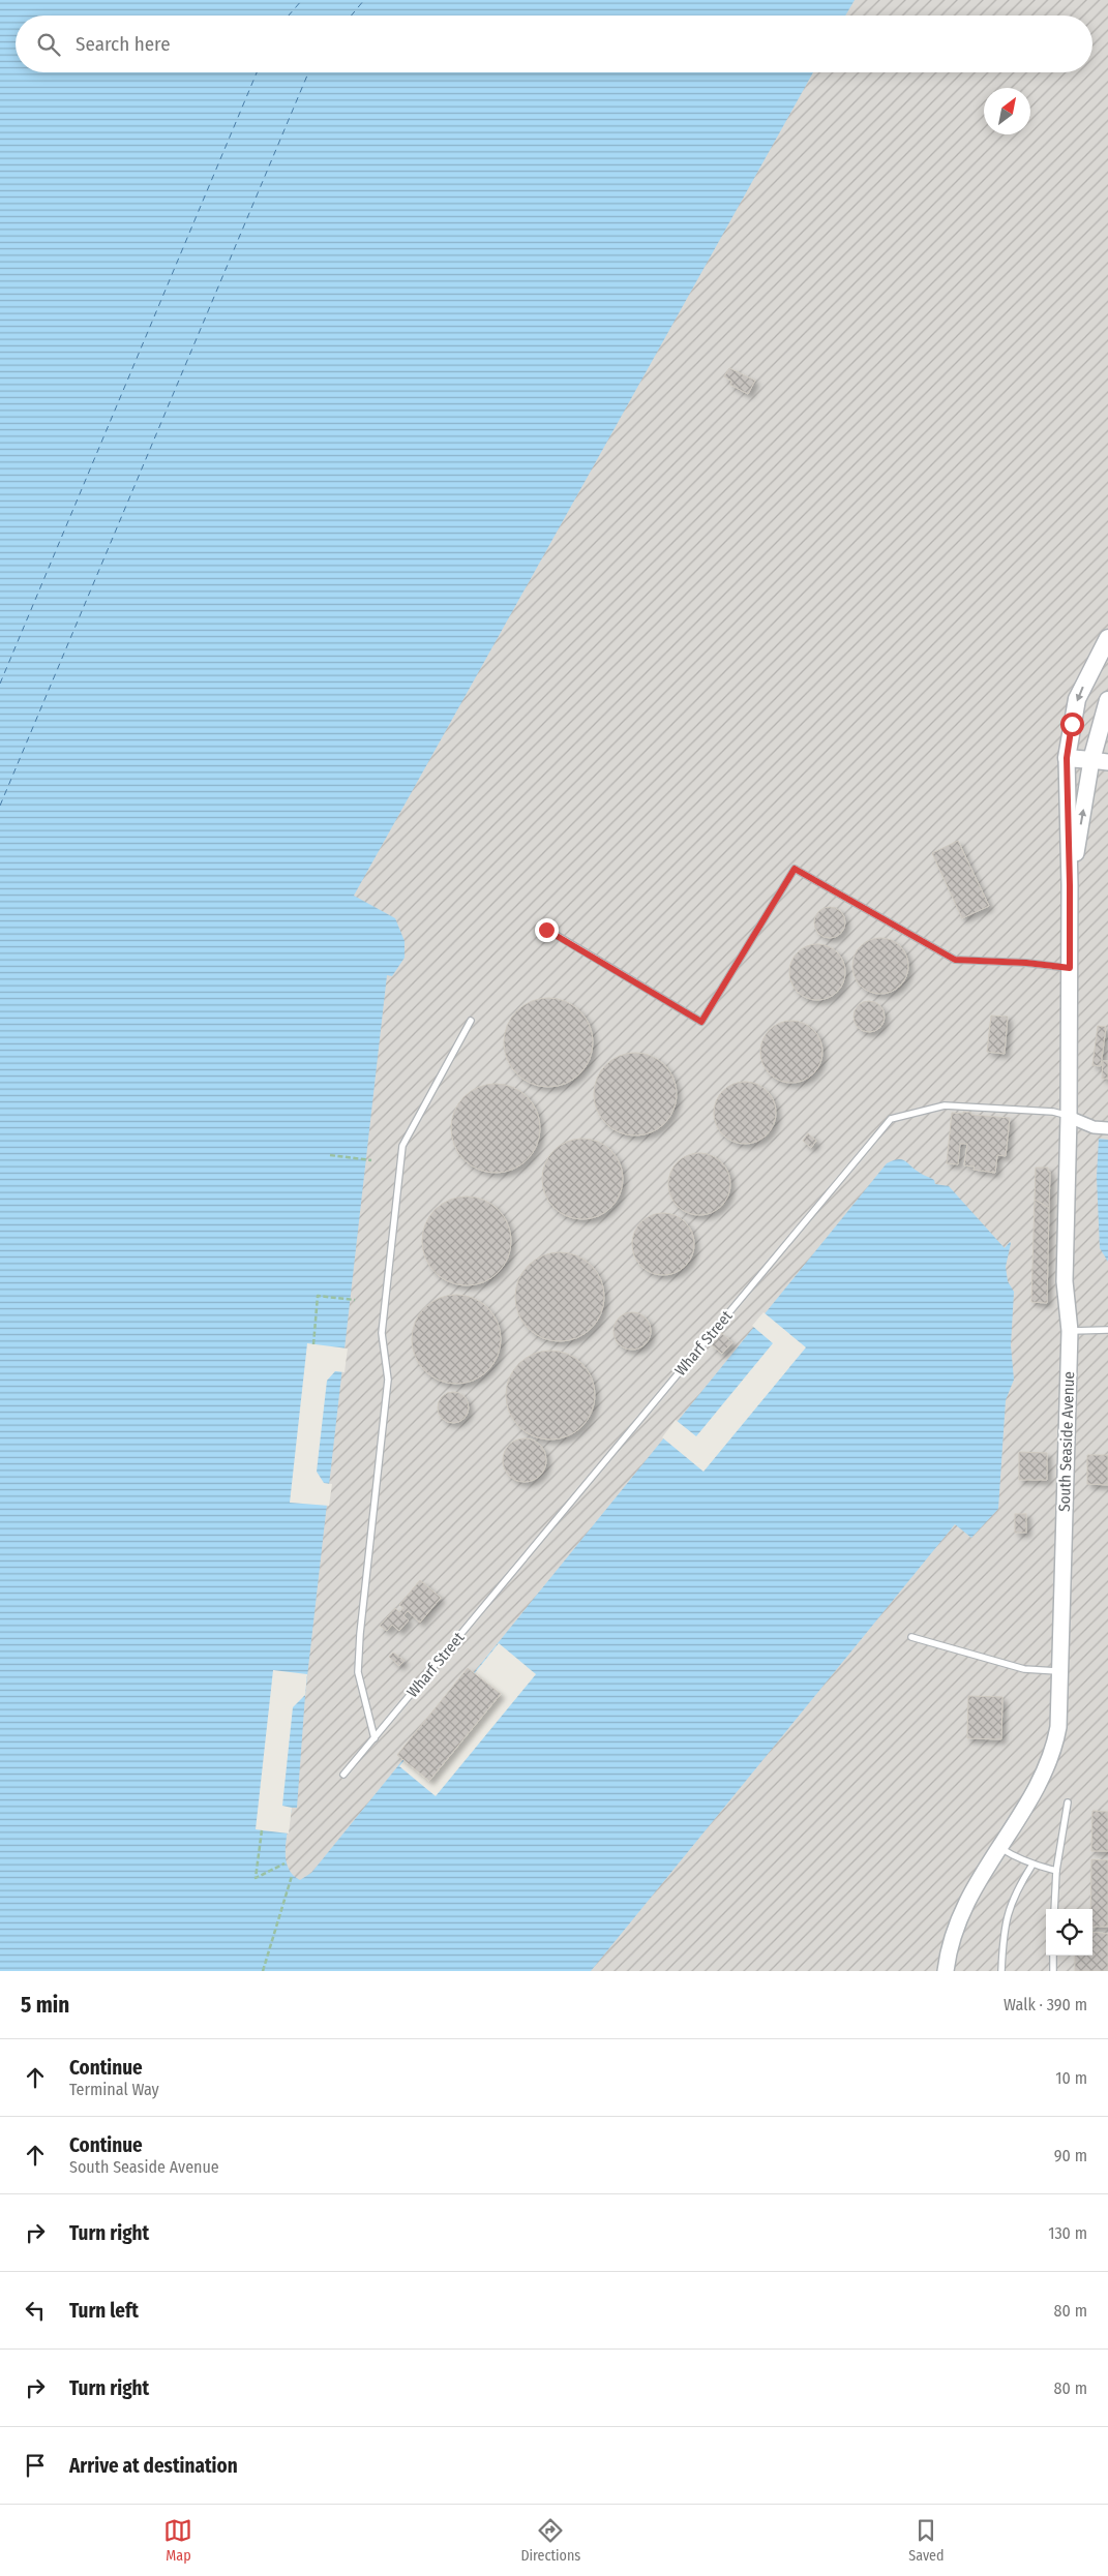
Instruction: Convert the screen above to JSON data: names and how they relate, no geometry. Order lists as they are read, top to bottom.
{
  "streets": {
    "street": ["Wharf Street", "South Seaside Avenue"]
  },
  "crossings": [
    ["Wharf Street", "South Seaside Avenue"]
  ],
  "north": "top right",
  "page": {
    "search": "Search here",
    "heading": ["5 min", "Walk · 390 m"],
    "list": [
      ["Continue", "Terminal Way", "10 m"],
      ["Continue", "South Seaside Avenue", "90 m"],
      ["Turn right", "130 m"],
      ["Turn left", "80 m"],
      ["Turn right", "80 m"],
      "Arrive at destination"
    ],
    "nav": ["Map", "Directions", "Saved"]
  }
}
